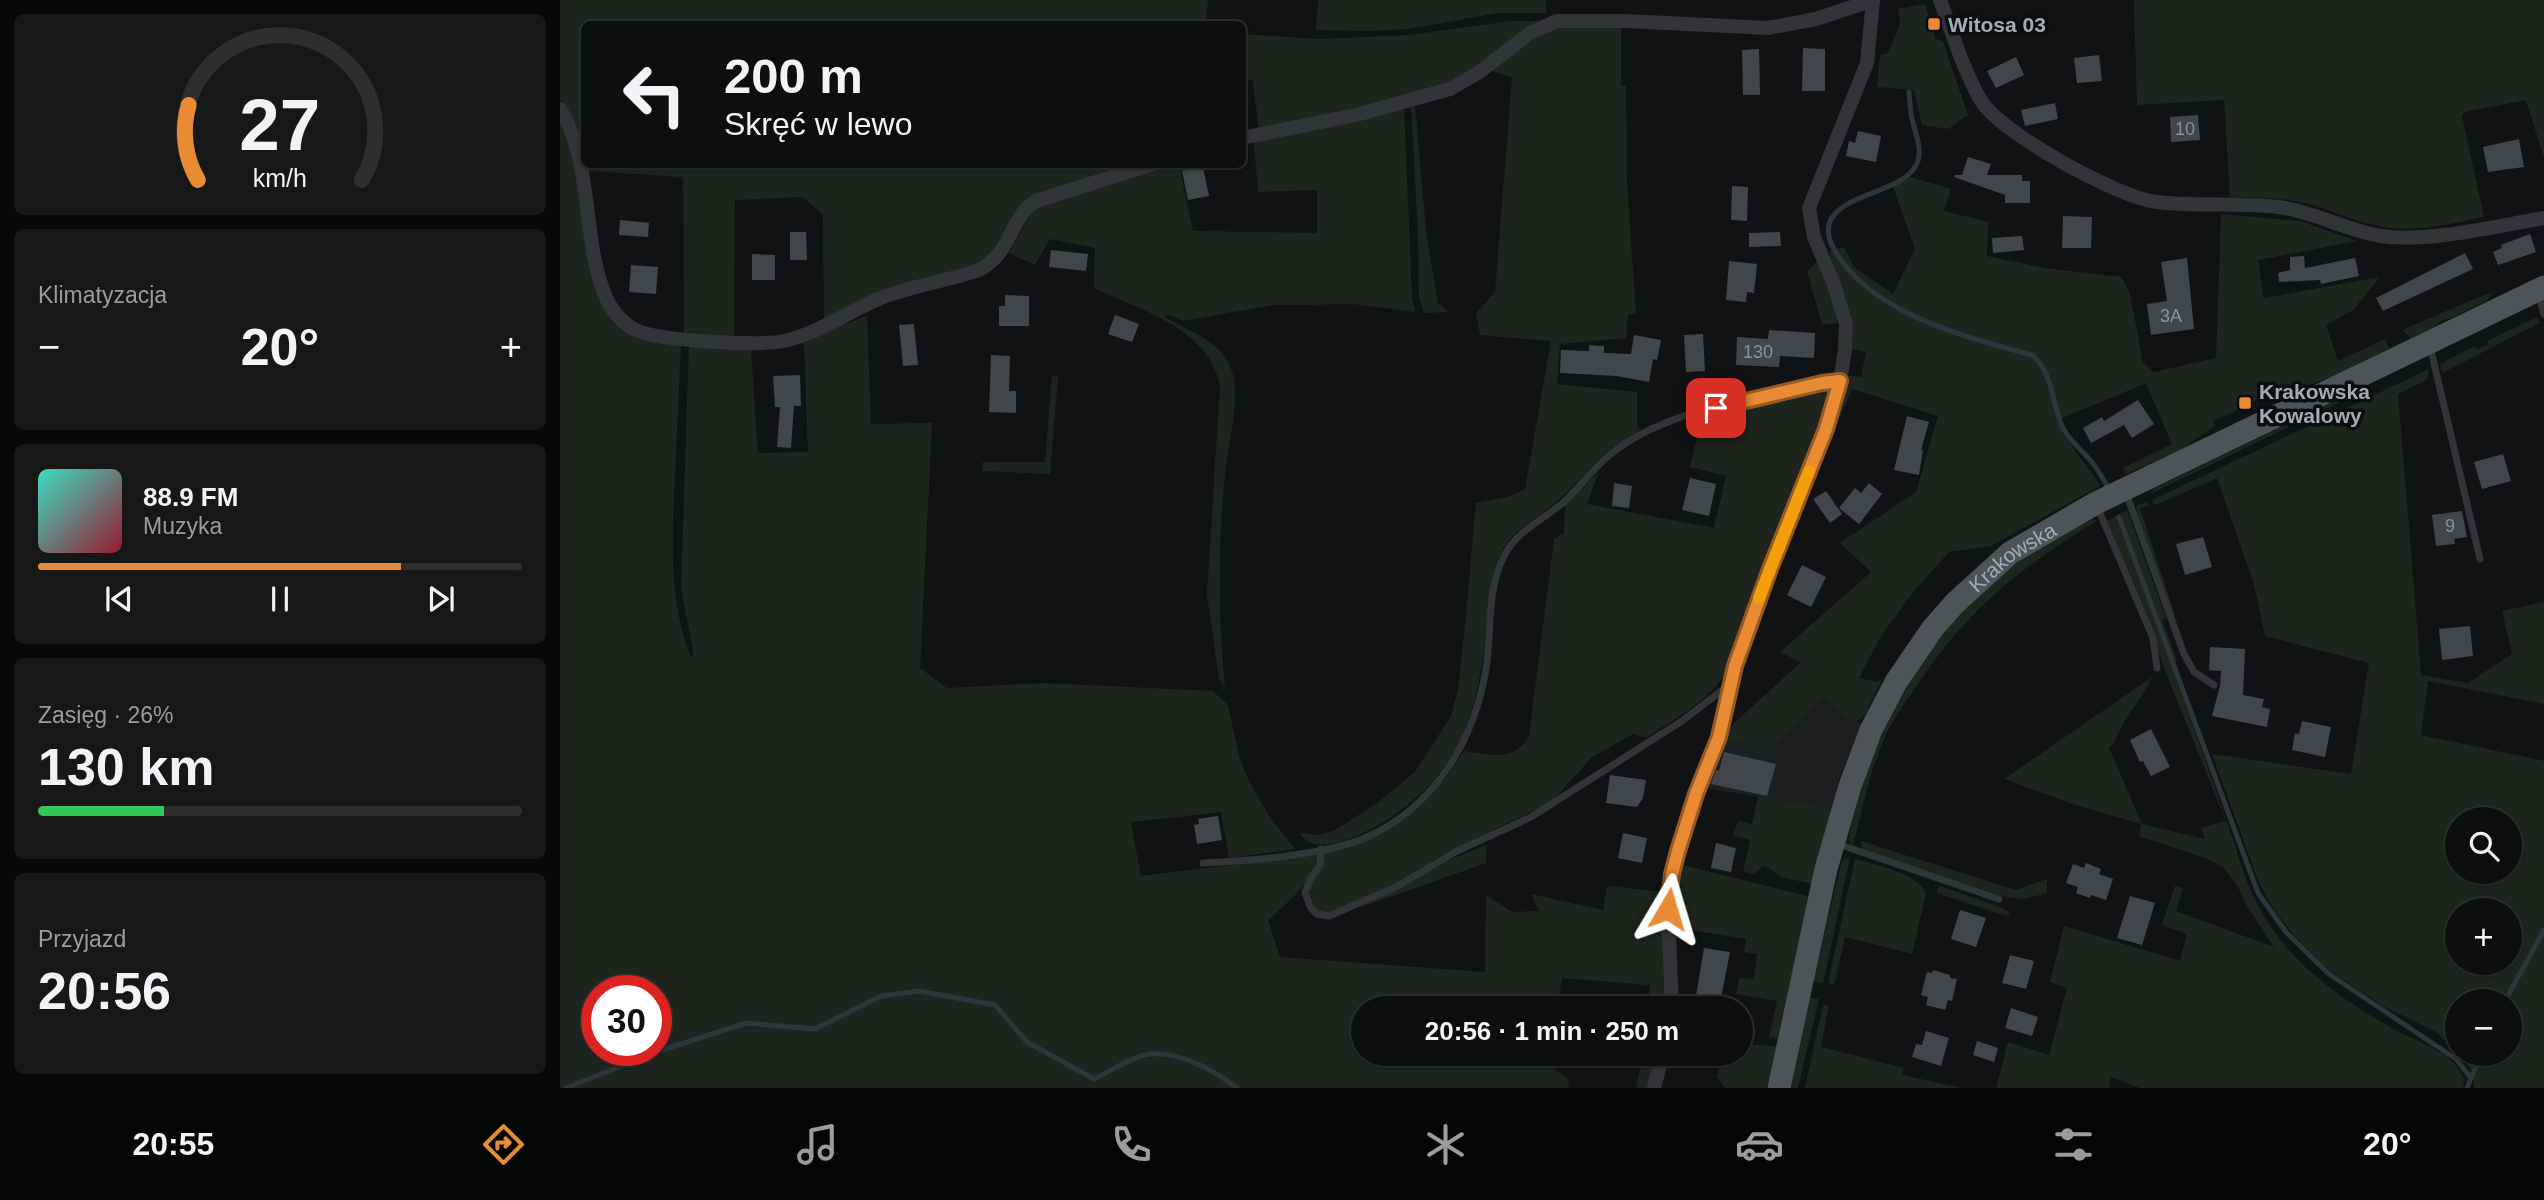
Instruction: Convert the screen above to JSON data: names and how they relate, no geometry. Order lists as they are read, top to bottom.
{
  "streets": {
    "main road": ["Krakowska"]
  },
  "places": {
    "transit": ["Witosa 03", "Krakowska Kowalowy"]
  },
  "house_numbers": [
    "10",
    "3A",
    "130",
    "9"
  ],
  "page": {
    "turn": ["200 m", "Skręć w lewo"],
    "tile": [
      "Klimatyzacja",
      ["Zasięg · 26%", "130 km"],
      ["Przyjazd", "20:56"]
    ],
    "heat": ["−", "20°", "+"],
    "song": ["88.9 FM", "Muzyka"],
    "map_buttons": ["+", "−"],
    "limit": "30",
    "trip": "20:56 · 1 min · 250 m",
    "tabs": ["20:55", "20°"],
    "gauge": ["27", "km/h"]
  }
}
